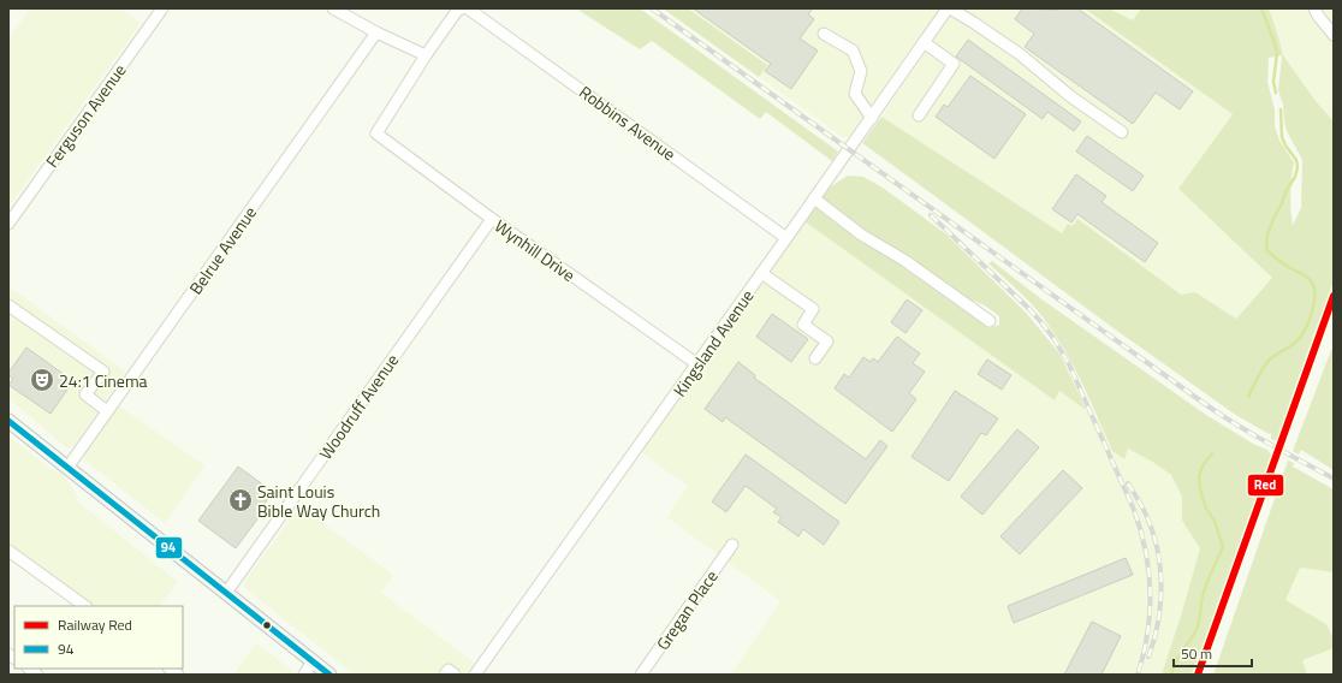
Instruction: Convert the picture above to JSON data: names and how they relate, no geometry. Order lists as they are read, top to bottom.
{
  "streets": {
    "street": [
      "Ferguson Avenue",
      "Robbins Avenue",
      "Belrue Avenue",
      "Wynhill Drive",
      "Kingsland Avenue",
      "Woodruff Avenue",
      "Gregan Place"
    ]
  },
  "crossings": [
    ["Robbins Avenue", "Kingsland Avenue"],
    ["Wynhill Drive", "Kingsland Avenue"],
    ["Wynhill Drive", "Woodruff Avenue"]
  ],
  "places": {
    "theatre": ["24:1 Cinema"],
    "church": ["Saint Louis Bible Way Church"]
  },
  "lines": ["rail line Red", "transit line 94"],
  "legend": ["Railway Red", "94"],
  "scale_bar": "50 m"
}
